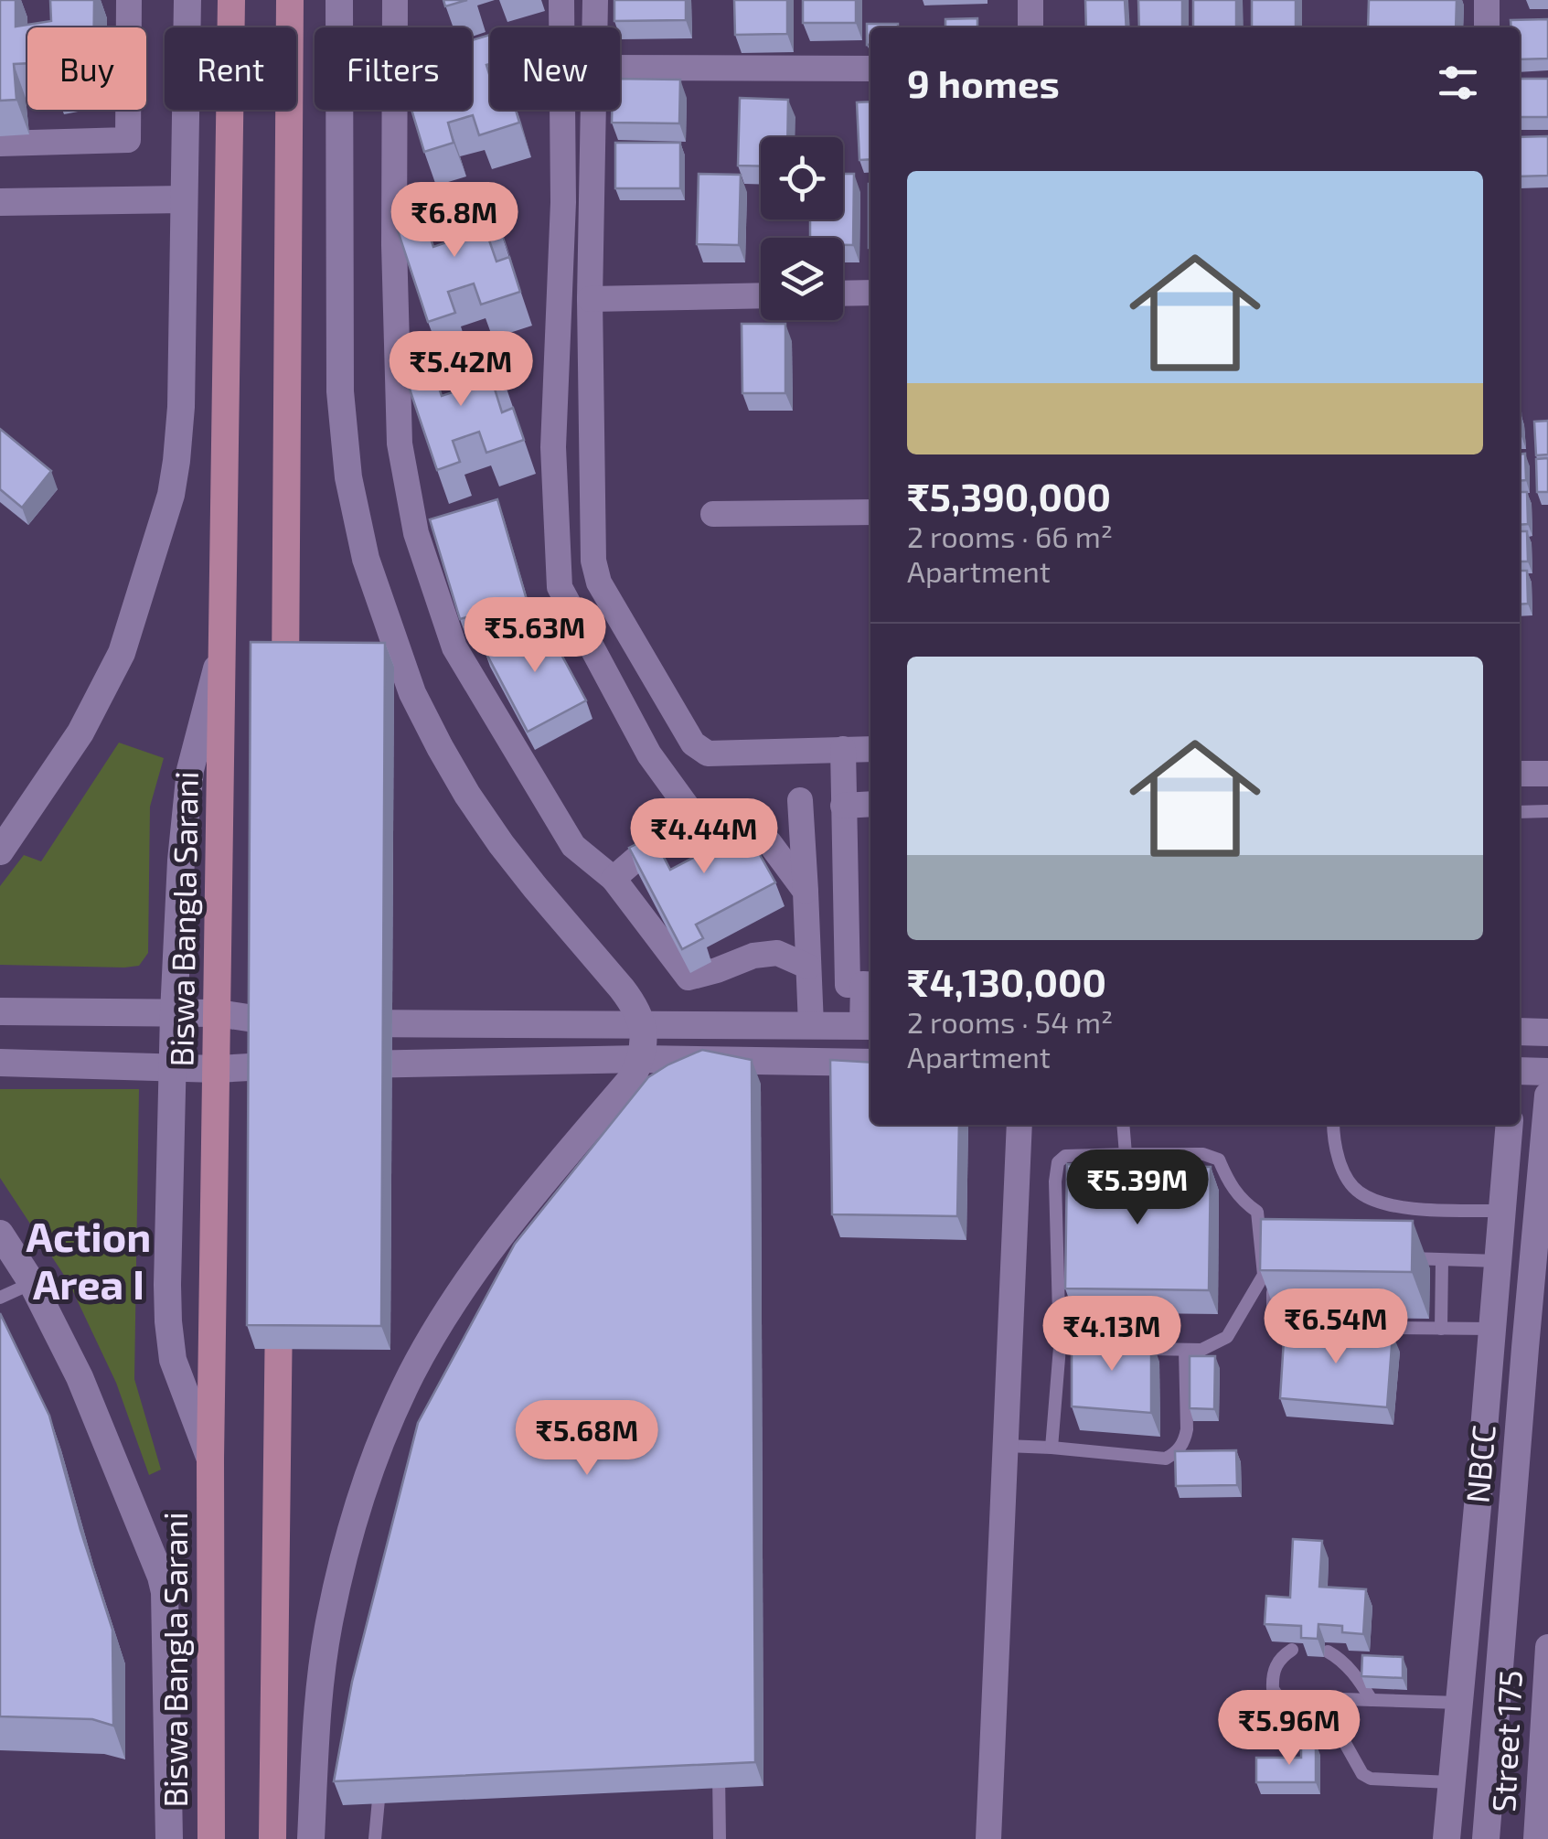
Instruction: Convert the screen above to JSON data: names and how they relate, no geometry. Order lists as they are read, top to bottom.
{
  "streets": {
    "main road": ["Biswa Bangla Sarani"],
    "street": ["NBCC", "Street 175"]
  },
  "districts": ["Action Area I"],
  "page": {
    "chip": [
      "Buy",
      "Rent",
      "Filters",
      "New"
    ],
    "heading": "9 homes",
    "list": [
      {
        "name": "₹5,390,000",
        "note": "2 rooms · 66 m² · Apartment"
      },
      {
        "name": "₹4,130,000",
        "note": "2 rooms · 54 m² · Apartment"
      }
    ],
    "price": [
      "₹6.8M",
      "₹5.42M",
      "₹5.63M",
      "₹4.44M",
      "₹5.39M",
      "₹6.54M",
      "₹4.13M",
      "₹5.68M",
      "₹5.96M"
    ]
  }
}
